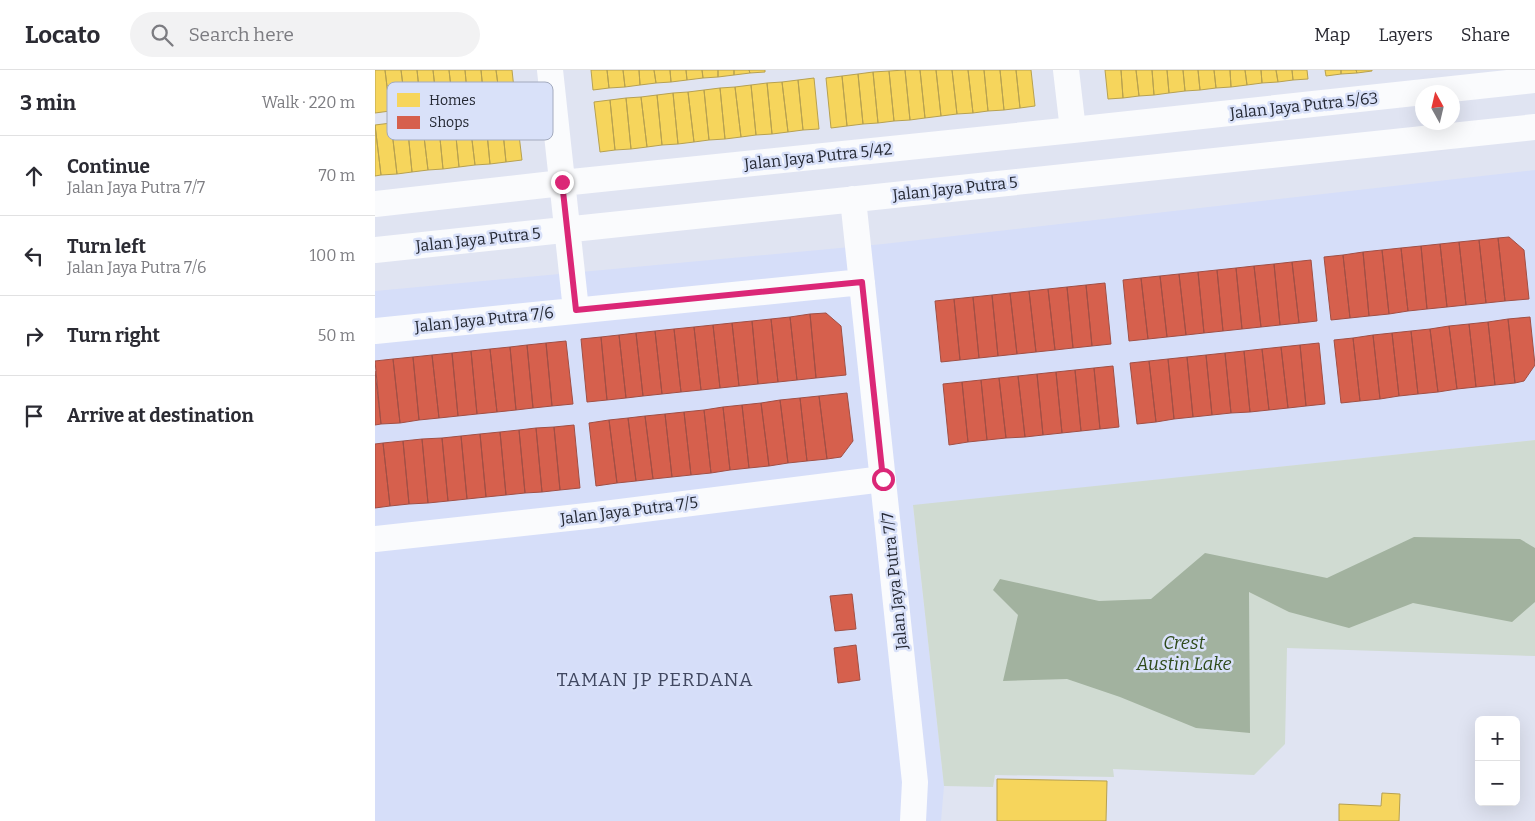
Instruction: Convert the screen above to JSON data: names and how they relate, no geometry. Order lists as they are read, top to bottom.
{
  "streets": {
    "street": [
      "Jalan Jaya Putra 5/63",
      "Jalan Jaya Putra 5/42",
      "Jalan Jaya Putra 5",
      "Jalan Jaya Putra 7/6",
      "Jalan Jaya Putra 7/5",
      "Jalan Jaya Putra 7/7"
    ]
  },
  "crossings": [
    ["Jalan Jaya Putra 5/63", "Jalan Jaya Putra 5/42"],
    ["Jalan Jaya Putra 5", "Jalan Jaya Putra 7/7"],
    ["Jalan Jaya Putra 7/6", "Jalan Jaya Putra 7/7"],
    ["Jalan Jaya Putra 7/5", "Jalan Jaya Putra 7/7"]
  ],
  "districts": ["TAMAN JP PERDANA"],
  "water": ["Crest Austin Lake"],
  "legend": ["Homes", "Shops"],
  "north": "top",
  "page": {
    "header": "Locato",
    "search": "Search here",
    "nav": ["Map", "Layers", "Share"],
    "heading": ["3 min", "Walk · 220 m"],
    "list": [
      ["Continue", "Jalan Jaya Putra 7/7", "70 m"],
      ["Turn left", "Jalan Jaya Putra 7/6", "100 m"],
      ["Turn right", "50 m"],
      "Arrive at destination"
    ],
    "map_buttons": ["+", "−"]
  }
}
